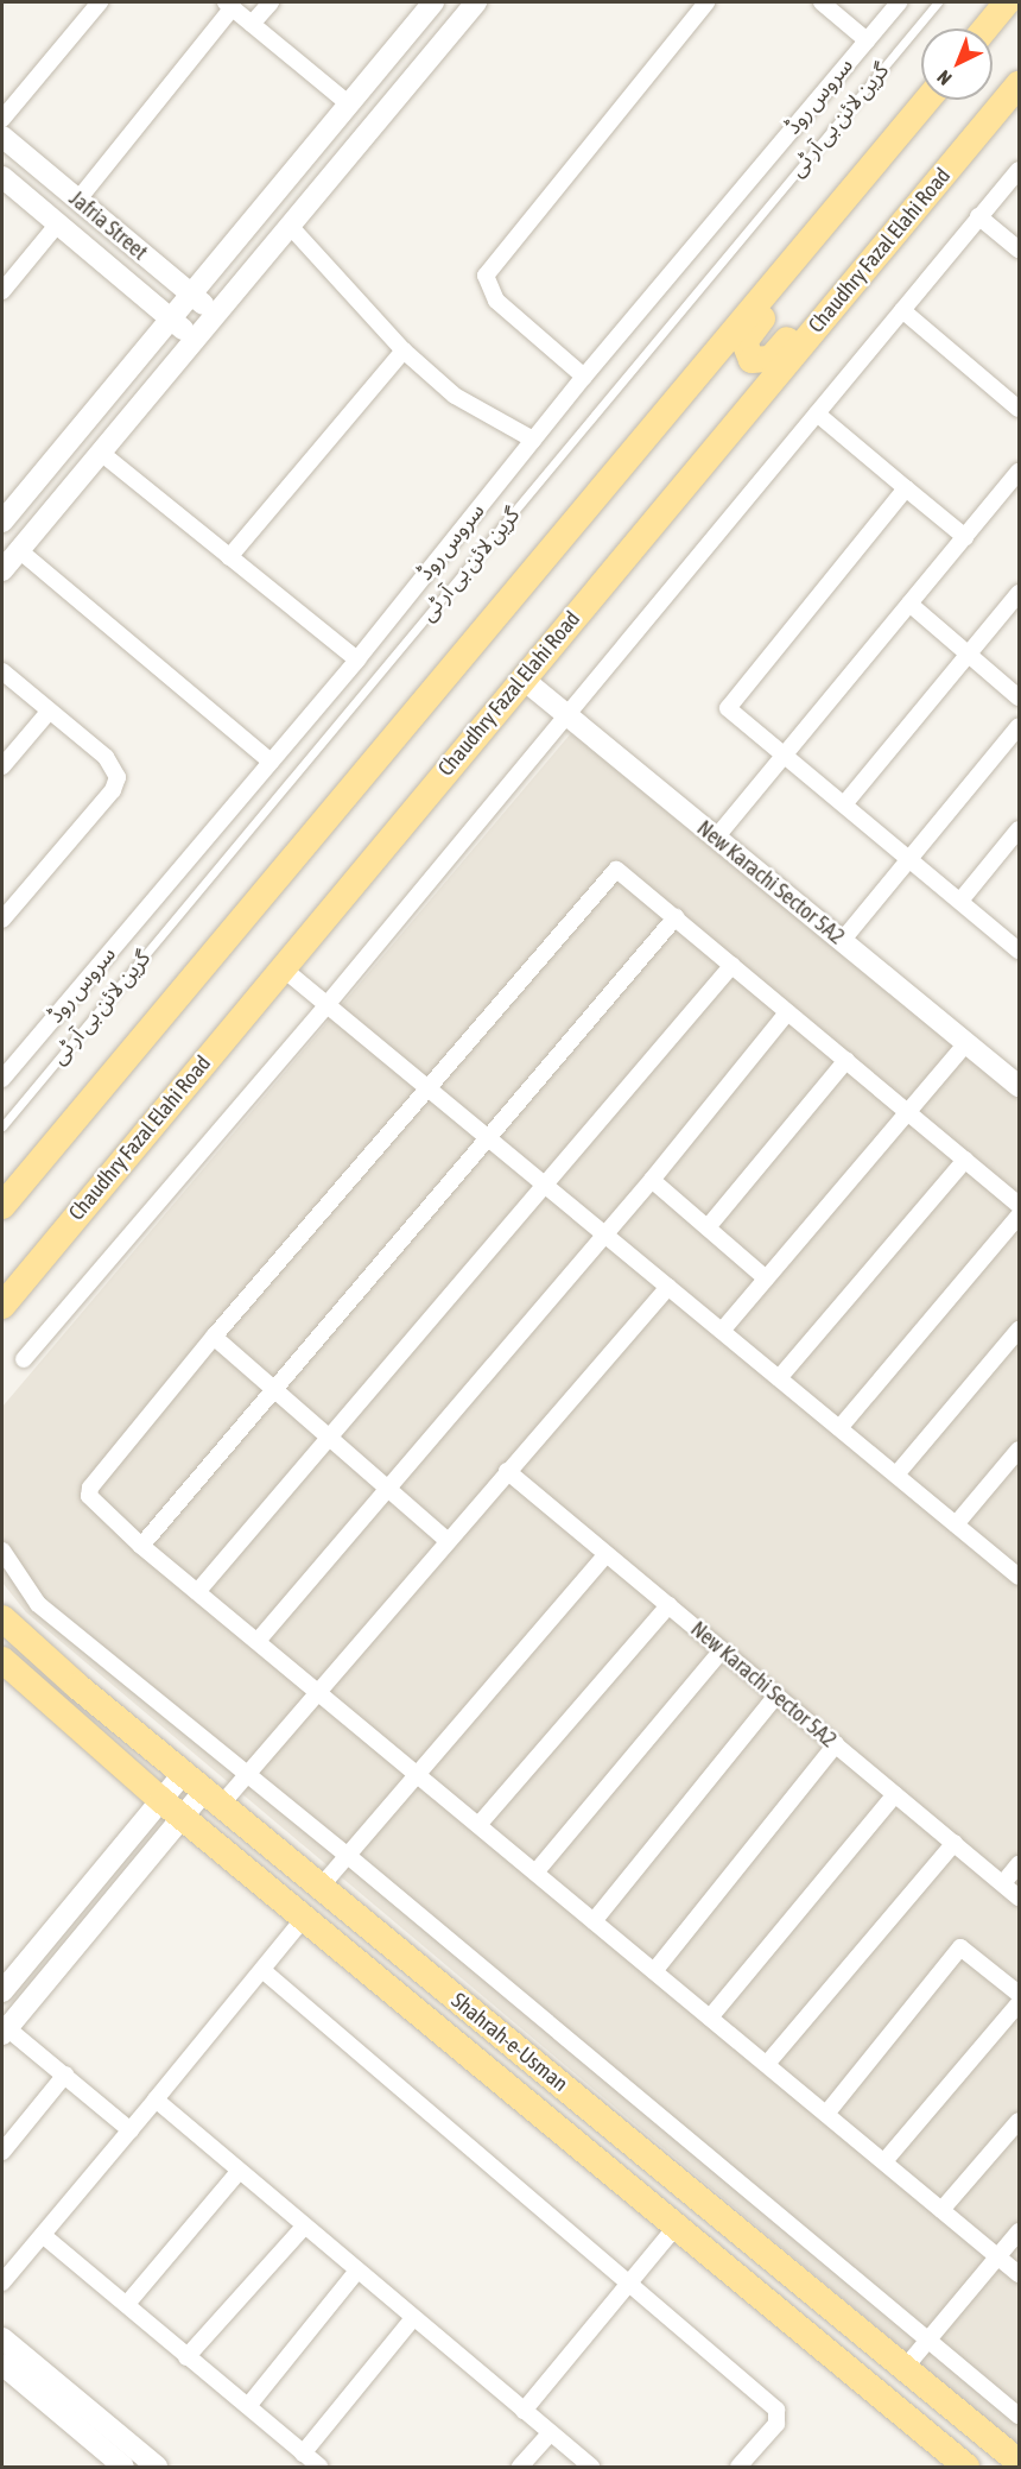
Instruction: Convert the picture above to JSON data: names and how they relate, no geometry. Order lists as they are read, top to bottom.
{
  "streets": {
    "main road": ["Chaudhry Fazal Elahi Road", "Shahrah-e-Usman"],
    "street": ["سروس روڈ", "Jafria Street", "New Karachi Sector 5A2"],
    "lane": ["گرین لائن بی آر ٹی"]
  },
  "crossings": [
    ["Chaudhry Fazal Elahi Road", "New Karachi Sector 5A2"]
  ],
  "north": "bottom left"
}
